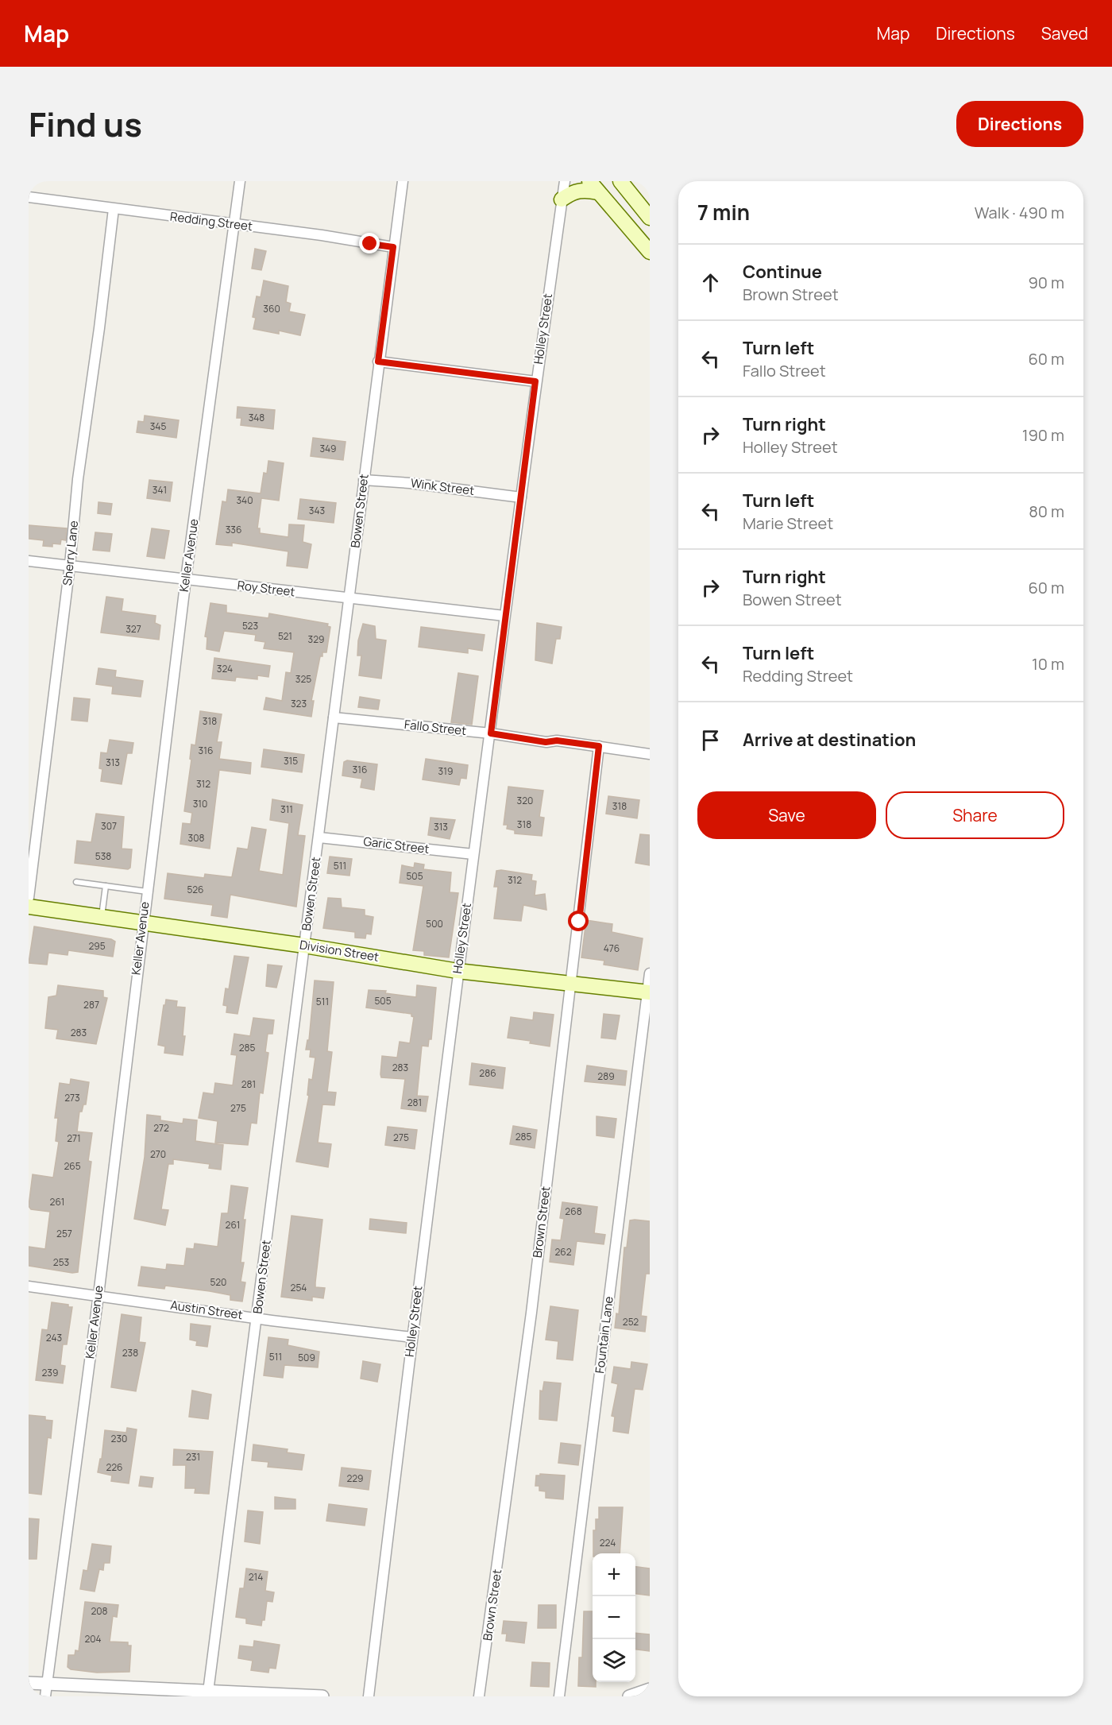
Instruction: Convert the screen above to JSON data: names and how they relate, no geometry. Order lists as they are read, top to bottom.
{
  "streets": {
    "main road": ["Division Street"],
    "street": [
      "Redding Street",
      "Holley Street",
      "Wink Street",
      "Bowen Street",
      "Sherry Lane",
      "Keller Avenue",
      "Roy Street",
      "Fallo Street",
      "Garic Street",
      "Brown Street",
      "Austin Street",
      "Fountain Lane"
    ]
  },
  "crossings": [
    ["Redding Street", "Bowen Street"],
    ["Redding Street", "Sherry Lane"],
    ["Redding Street", "Keller Avenue"],
    ["Holley Street", "Wink Street"],
    ["Holley Street", "Roy Street"],
    ["Holley Street", "Fallo Street"],
    ["Holley Street", "Garic Street"],
    ["Holley Street", "Division Street"],
    ["Holley Street", "Austin Street"],
    ["Wink Street", "Bowen Street"],
    ["Bowen Street", "Roy Street"],
    ["Bowen Street", "Fallo Street"],
    ["Bowen Street", "Garic Street"],
    ["Bowen Street", "Division Street"],
    ["Bowen Street", "Austin Street"],
    ["Sherry Lane", "Roy Street"],
    ["Keller Avenue", "Roy Street"],
    ["Keller Avenue", "Division Street"],
    ["Keller Avenue", "Austin Street"],
    ["Fallo Street", "Brown Street"],
    ["Division Street", "Brown Street"],
    ["Division Street", "Fountain Lane"]
  ],
  "house_numbers": [
    "360",
    "348",
    "345",
    "349",
    "341",
    "340",
    "343",
    "336",
    "523",
    "327",
    "521",
    "329",
    "324",
    "325",
    "323",
    "318",
    "316",
    "315",
    "313",
    "316",
    "319",
    "312",
    "320",
    "310",
    "318",
    "311",
    "318",
    "307",
    "313",
    "308",
    "538",
    "511",
    "505",
    "312",
    "526",
    "500",
    "295",
    "476",
    "505",
    "511",
    "287",
    "283",
    "285",
    "283",
    "286",
    "289",
    "281",
    "273",
    "281",
    "275",
    "272",
    "285",
    "275",
    "271",
    "270",
    "265",
    "261",
    "268",
    "261",
    "257",
    "262",
    "253",
    "520",
    "254",
    "252",
    "243",
    "238",
    "511",
    "509",
    "239",
    "230",
    "231",
    "226",
    "229",
    "224",
    "214",
    "208",
    "204"
  ],
  "page": {
    "header": "Map",
    "nav": ["Map", "Directions", "Saved"],
    "title": "Find us",
    "buttons": [
      "Directions",
      ["Save", "Share"]
    ],
    "heading": ["7 min", "Walk · 490 m"],
    "list": [
      ["Continue", "Brown Street", "90 m"],
      ["Turn left", "Fallo Street", "60 m"],
      ["Turn right", "Holley Street", "190 m"],
      ["Turn left", "Marie Street", "80 m"],
      ["Turn right", "Bowen Street", "60 m"],
      ["Turn left", "Redding Street", "10 m"],
      "Arrive at destination"
    ],
    "map_buttons": ["+", "−"]
  }
}
